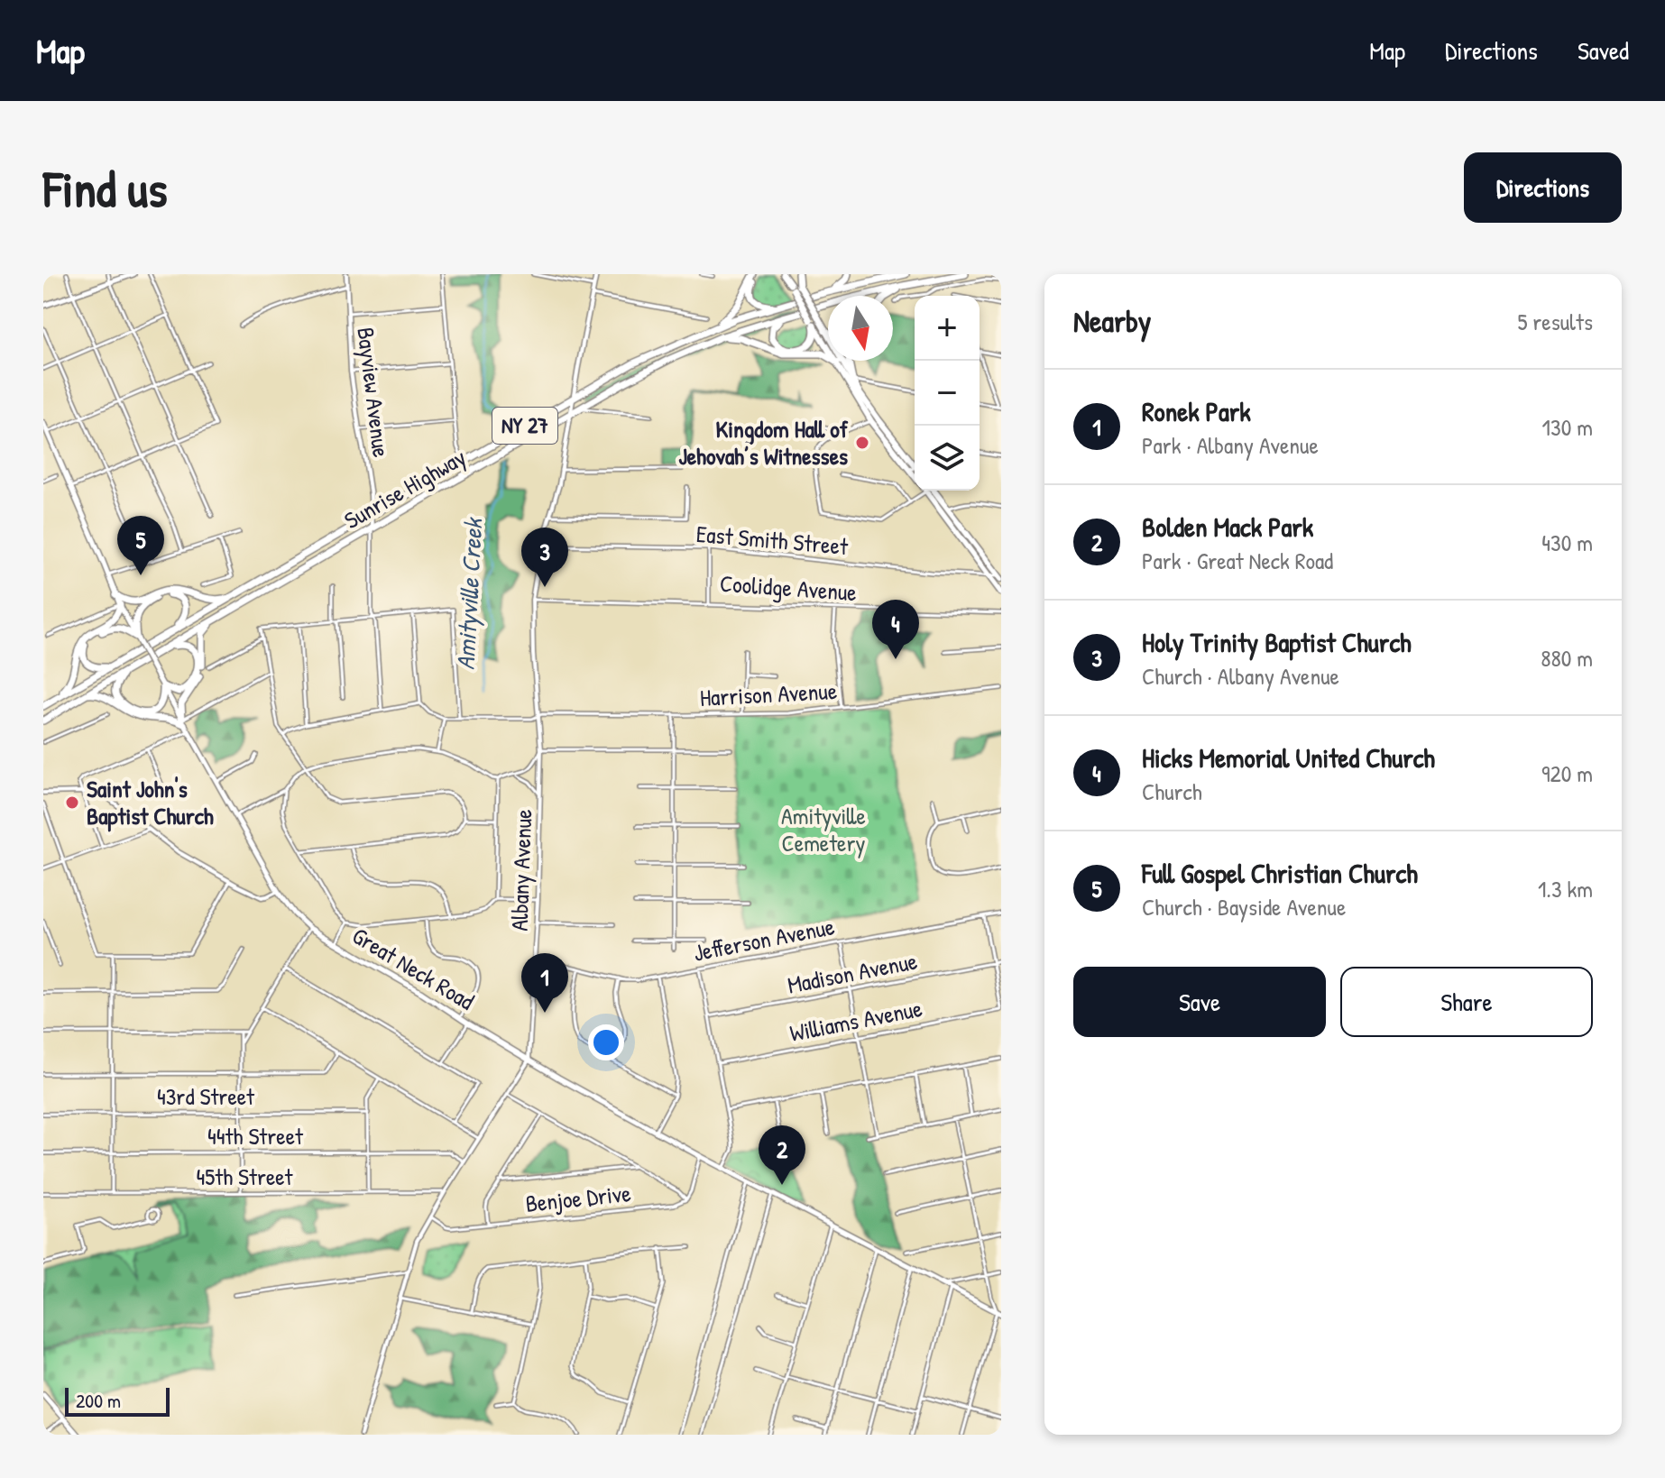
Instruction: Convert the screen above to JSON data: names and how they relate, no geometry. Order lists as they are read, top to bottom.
{
  "streets": {
    "highway": ["NY 27", "Sunrise Highway"],
    "main road": ["Great Neck Road"],
    "street": [
      "Bayview Avenue",
      "East Smith Street",
      "Coolidge Avenue",
      "Harrison Avenue",
      "Albany Avenue",
      "Jefferson Avenue",
      "Madison Avenue",
      "Williams Avenue",
      "43rd Street",
      "44th Street",
      "45th Street",
      "Benjoe Drive"
    ]
  },
  "crossings": [
    ["Bayview Avenue", "Sunrise Highway"],
    ["Sunrise Highway", "Albany Avenue"],
    ["East Smith Street", "Coolidge Avenue"],
    ["East Smith Street", "Albany Avenue"],
    ["Harrison Avenue", "Albany Avenue"],
    ["Albany Avenue", "Jefferson Avenue"],
    ["Albany Avenue", "Great Neck Road"],
    ["Albany Avenue", "44th Street"],
    ["Albany Avenue", "45th Street"],
    ["Albany Avenue", "Benjoe Drive"]
  ],
  "water": ["Amityville Creek"],
  "parks": ["Amityville Cemetery"],
  "places": ["Kingdom Hall of Jehovah’s Witnesses", "Saint John's Baptist Church"],
  "scale_bar": "200 m",
  "north": "bottom",
  "page": {
    "header": "Map",
    "nav": ["Map", "Directions", "Saved"],
    "buttons": [
      "Directions",
      ["Save", "Share"]
    ],
    "title": "Find us",
    "heading": ["Nearby", "5 results"],
    "map_buttons": ["+", "−"],
    "list": [
      {
        "mark": "1",
        "name": "Ronek Park",
        "note": "Park · Albany Avenue",
        "value": "130 m"
      },
      {
        "mark": "2",
        "name": "Bolden Mack Park",
        "note": "Park · Great Neck Road",
        "value": "430 m"
      },
      {
        "mark": "3",
        "name": "Holy Trinity Baptist Church",
        "note": "Church · Albany Avenue",
        "value": "880 m"
      },
      {
        "mark": "4",
        "name": "Hicks Memorial United Church",
        "note": "Church",
        "value": "920 m"
      },
      {
        "mark": "5",
        "name": "Full Gospel Christian Church",
        "note": "Church · Bayside Avenue",
        "value": "1.3 km"
      }
    ],
    "pins": [
      "5",
      "3",
      "4",
      "1",
      "2"
    ],
    "scale": "200 m"
  }
}
